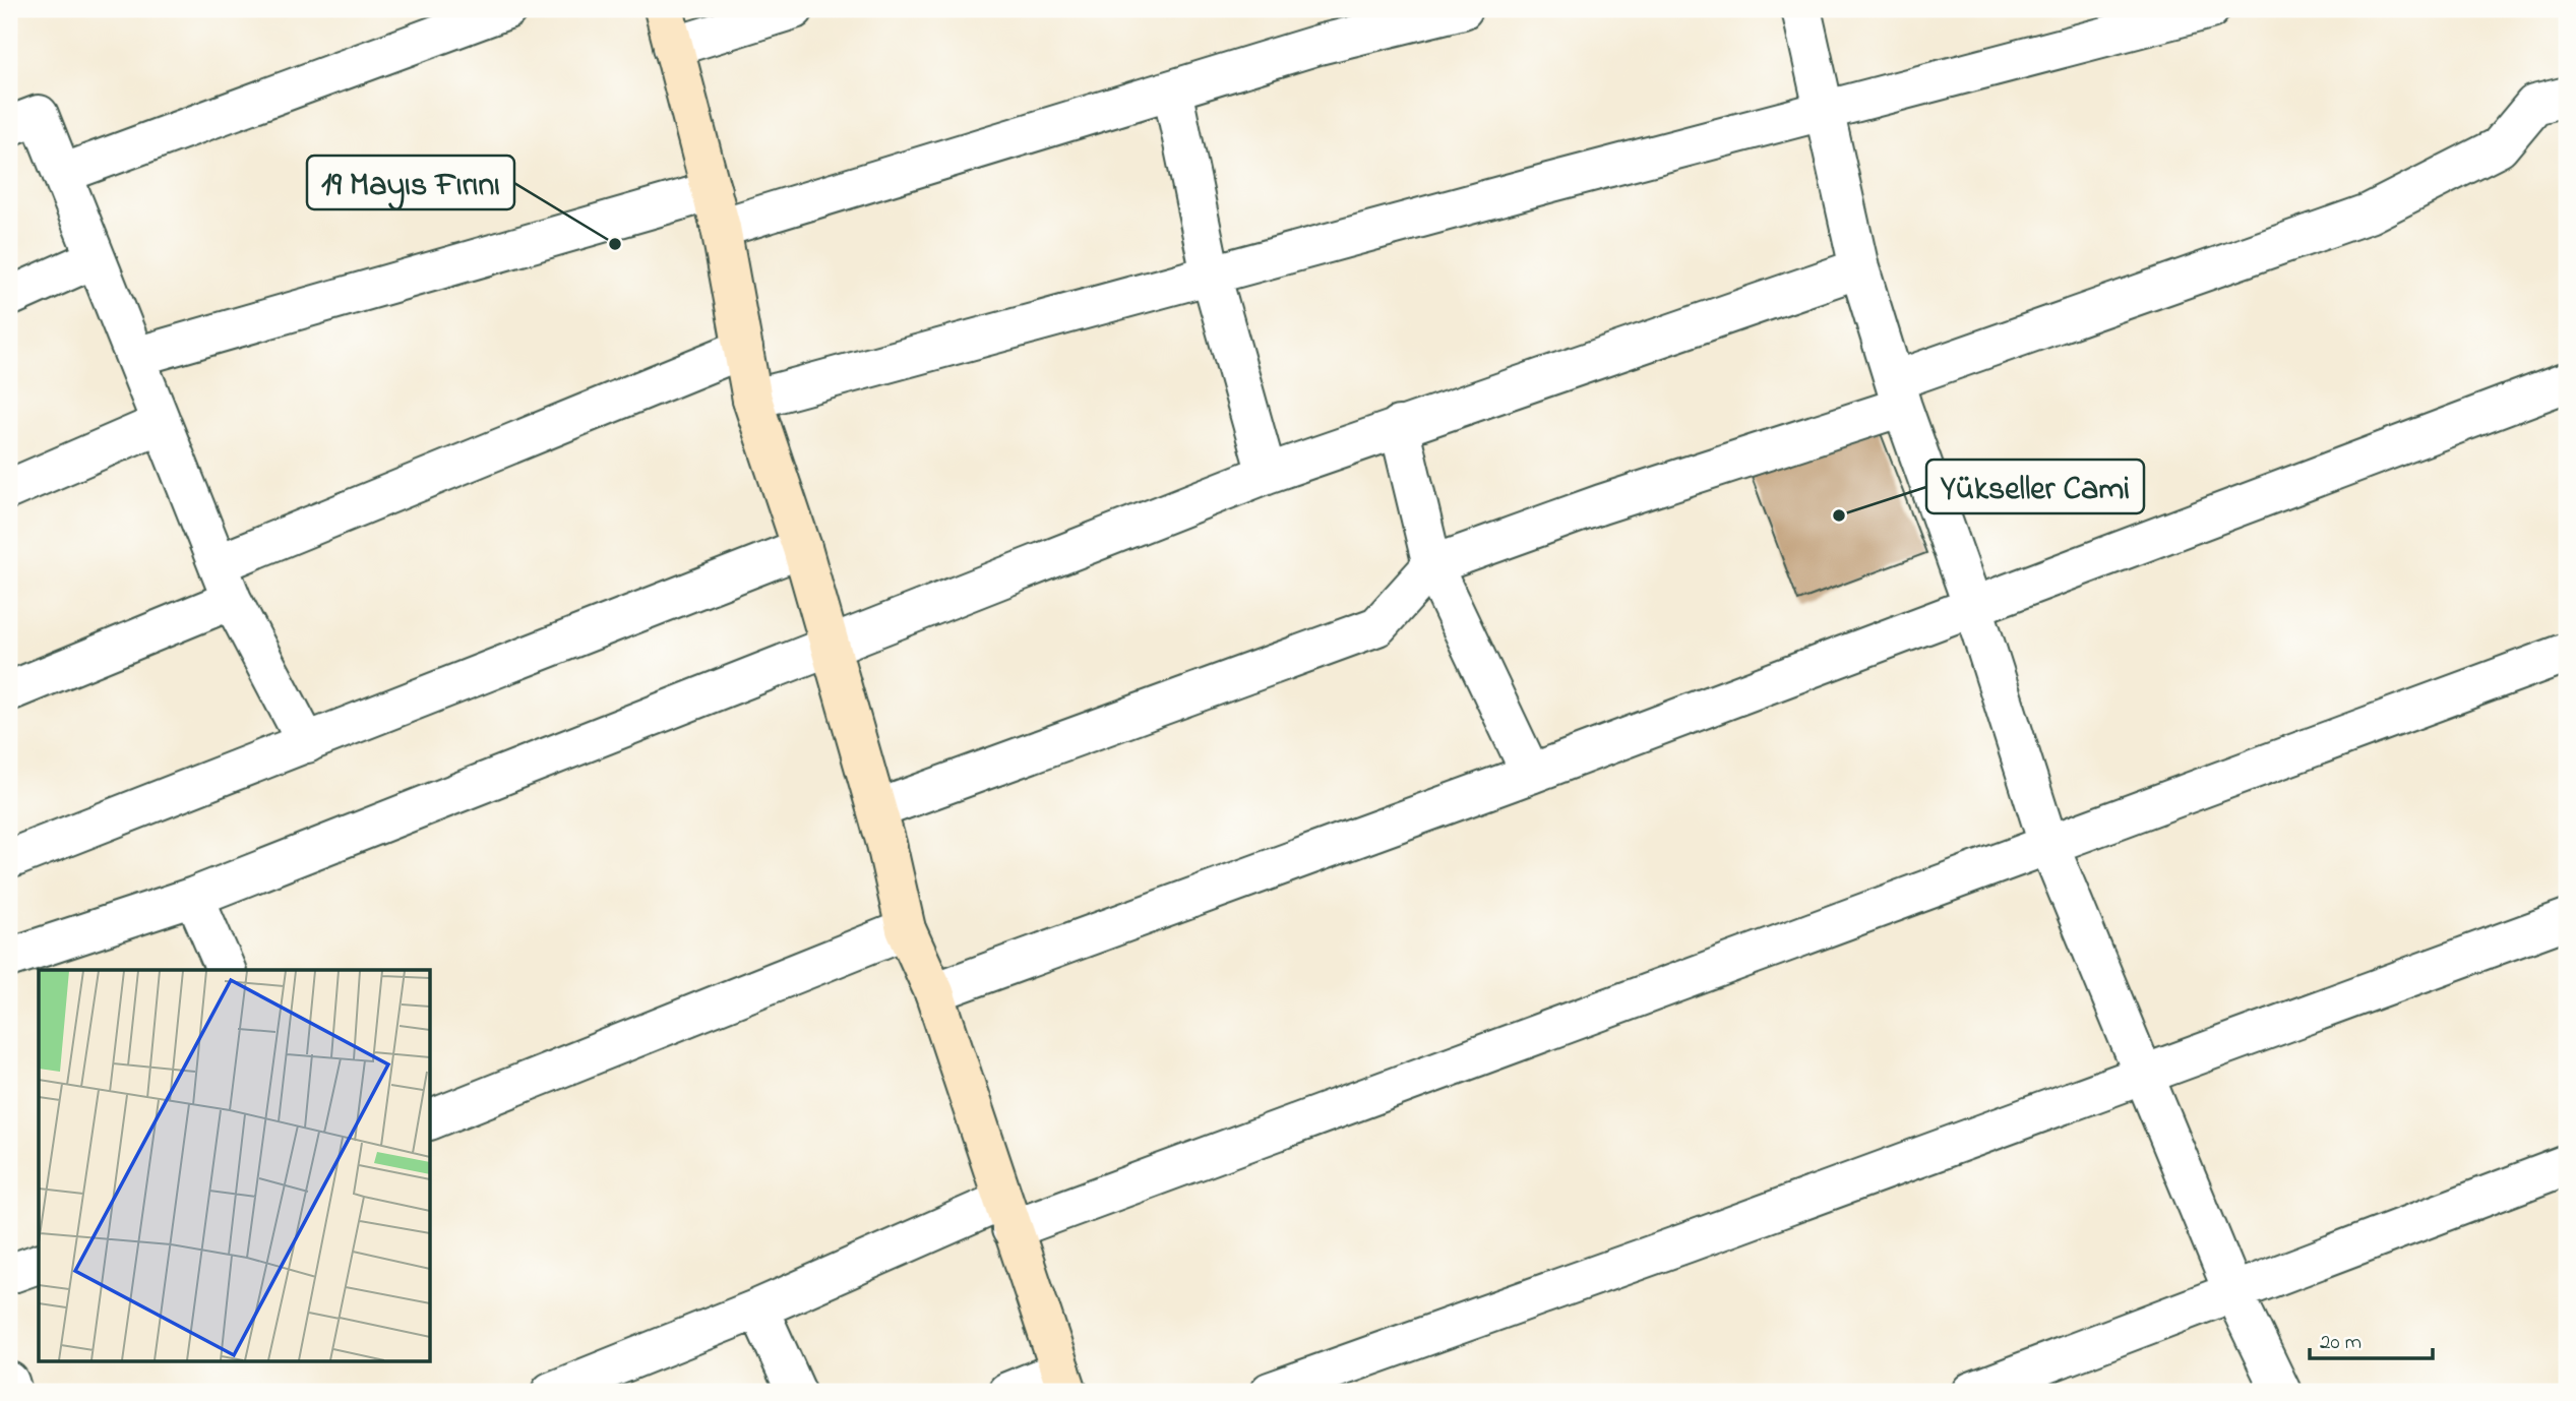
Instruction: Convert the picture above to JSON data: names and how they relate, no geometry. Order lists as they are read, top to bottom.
{
  "places": ["19 Mayıs Fırını", "Yükseller Cami"],
  "scale_bar": "20 m"
}
